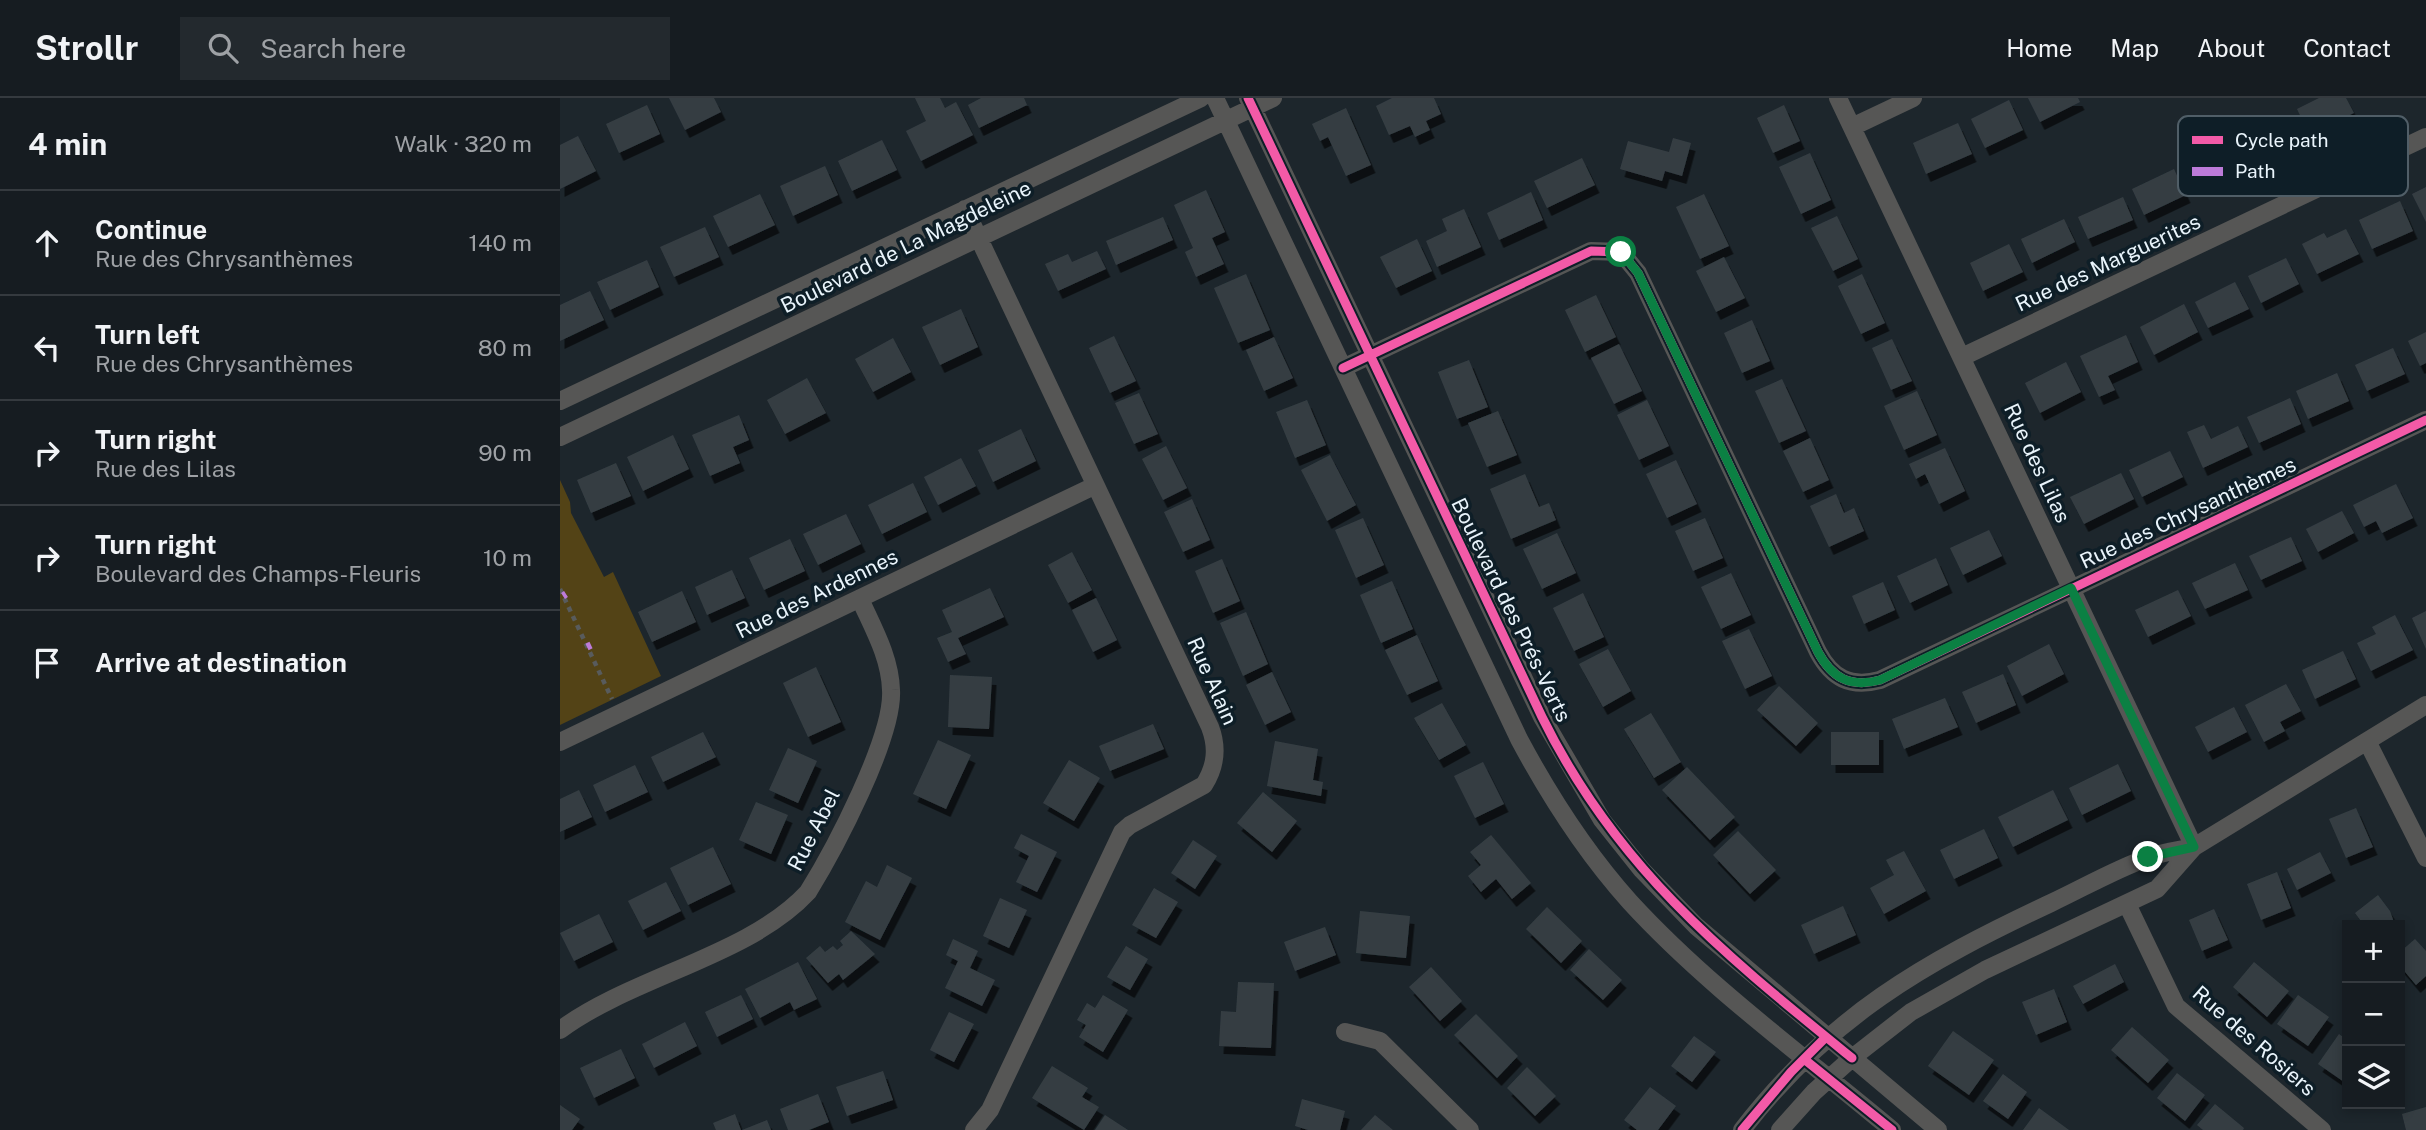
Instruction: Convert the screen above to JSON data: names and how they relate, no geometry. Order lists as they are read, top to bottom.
{
  "streets": {
    "street": [
      "Boulevard de La Magdeleine",
      "Rue des Marguerites",
      "Rue des Lilas",
      "Rue des Chrysanthèmes",
      "Rue des Ardennes",
      "Boulevard des Prés-Verts",
      "Rue Alain",
      "Rue Abel",
      "Rue des Rosiers"
    ]
  },
  "crossings": [
    ["Boulevard de La Magdeleine", "Boulevard des Prés-Verts"],
    ["Boulevard de La Magdeleine", "Rue Alain"],
    ["Rue des Marguerites", "Rue des Lilas"],
    ["Rue des Lilas", "Rue des Chrysanthèmes"],
    ["Rue des Chrysanthèmes", "Boulevard des Prés-Verts"],
    ["Rue des Ardennes", "Rue Alain"],
    ["Rue des Ardennes", "Rue Abel"]
  ],
  "legend": ["Cycle path", "Path"],
  "page": {
    "header": "Strollr",
    "search": "Search here",
    "nav": [
      "Home",
      "Map",
      "About",
      "Contact"
    ],
    "heading": ["4 min", "Walk · 320 m"],
    "list": [
      ["Continue", "Rue des Chrysanthèmes", "140 m"],
      ["Turn left", "Rue des Chrysanthèmes", "80 m"],
      ["Turn right", "Rue des Lilas", "90 m"],
      ["Turn right", "Boulevard des Champs-Fleuris", "10 m"],
      "Arrive at destination"
    ],
    "map_buttons": ["+", "−"]
  }
}
